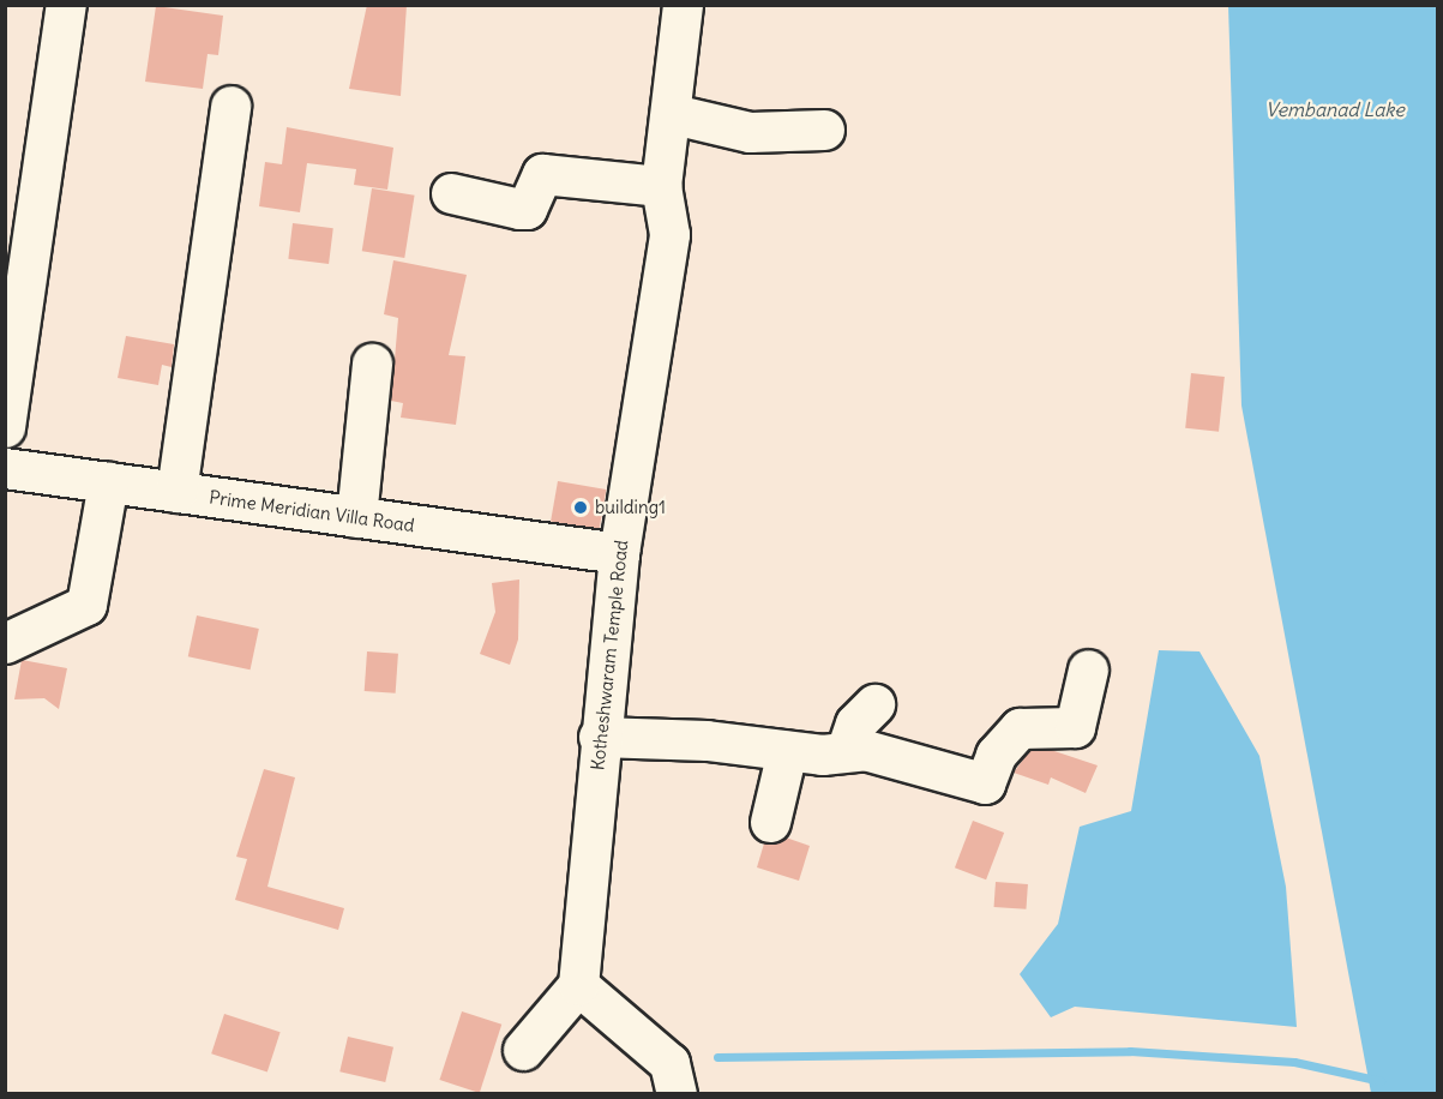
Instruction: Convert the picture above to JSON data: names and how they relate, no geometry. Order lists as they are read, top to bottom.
{
  "streets": {
    "street": ["Prime Meridian Villa Road", "Kotheshwaram Temple Road"]
  },
  "crossings": [
    ["Prime Meridian Villa Road", "Kotheshwaram Temple Road"]
  ],
  "water": ["Vembanad Lake"],
  "places": ["building1"]
}
